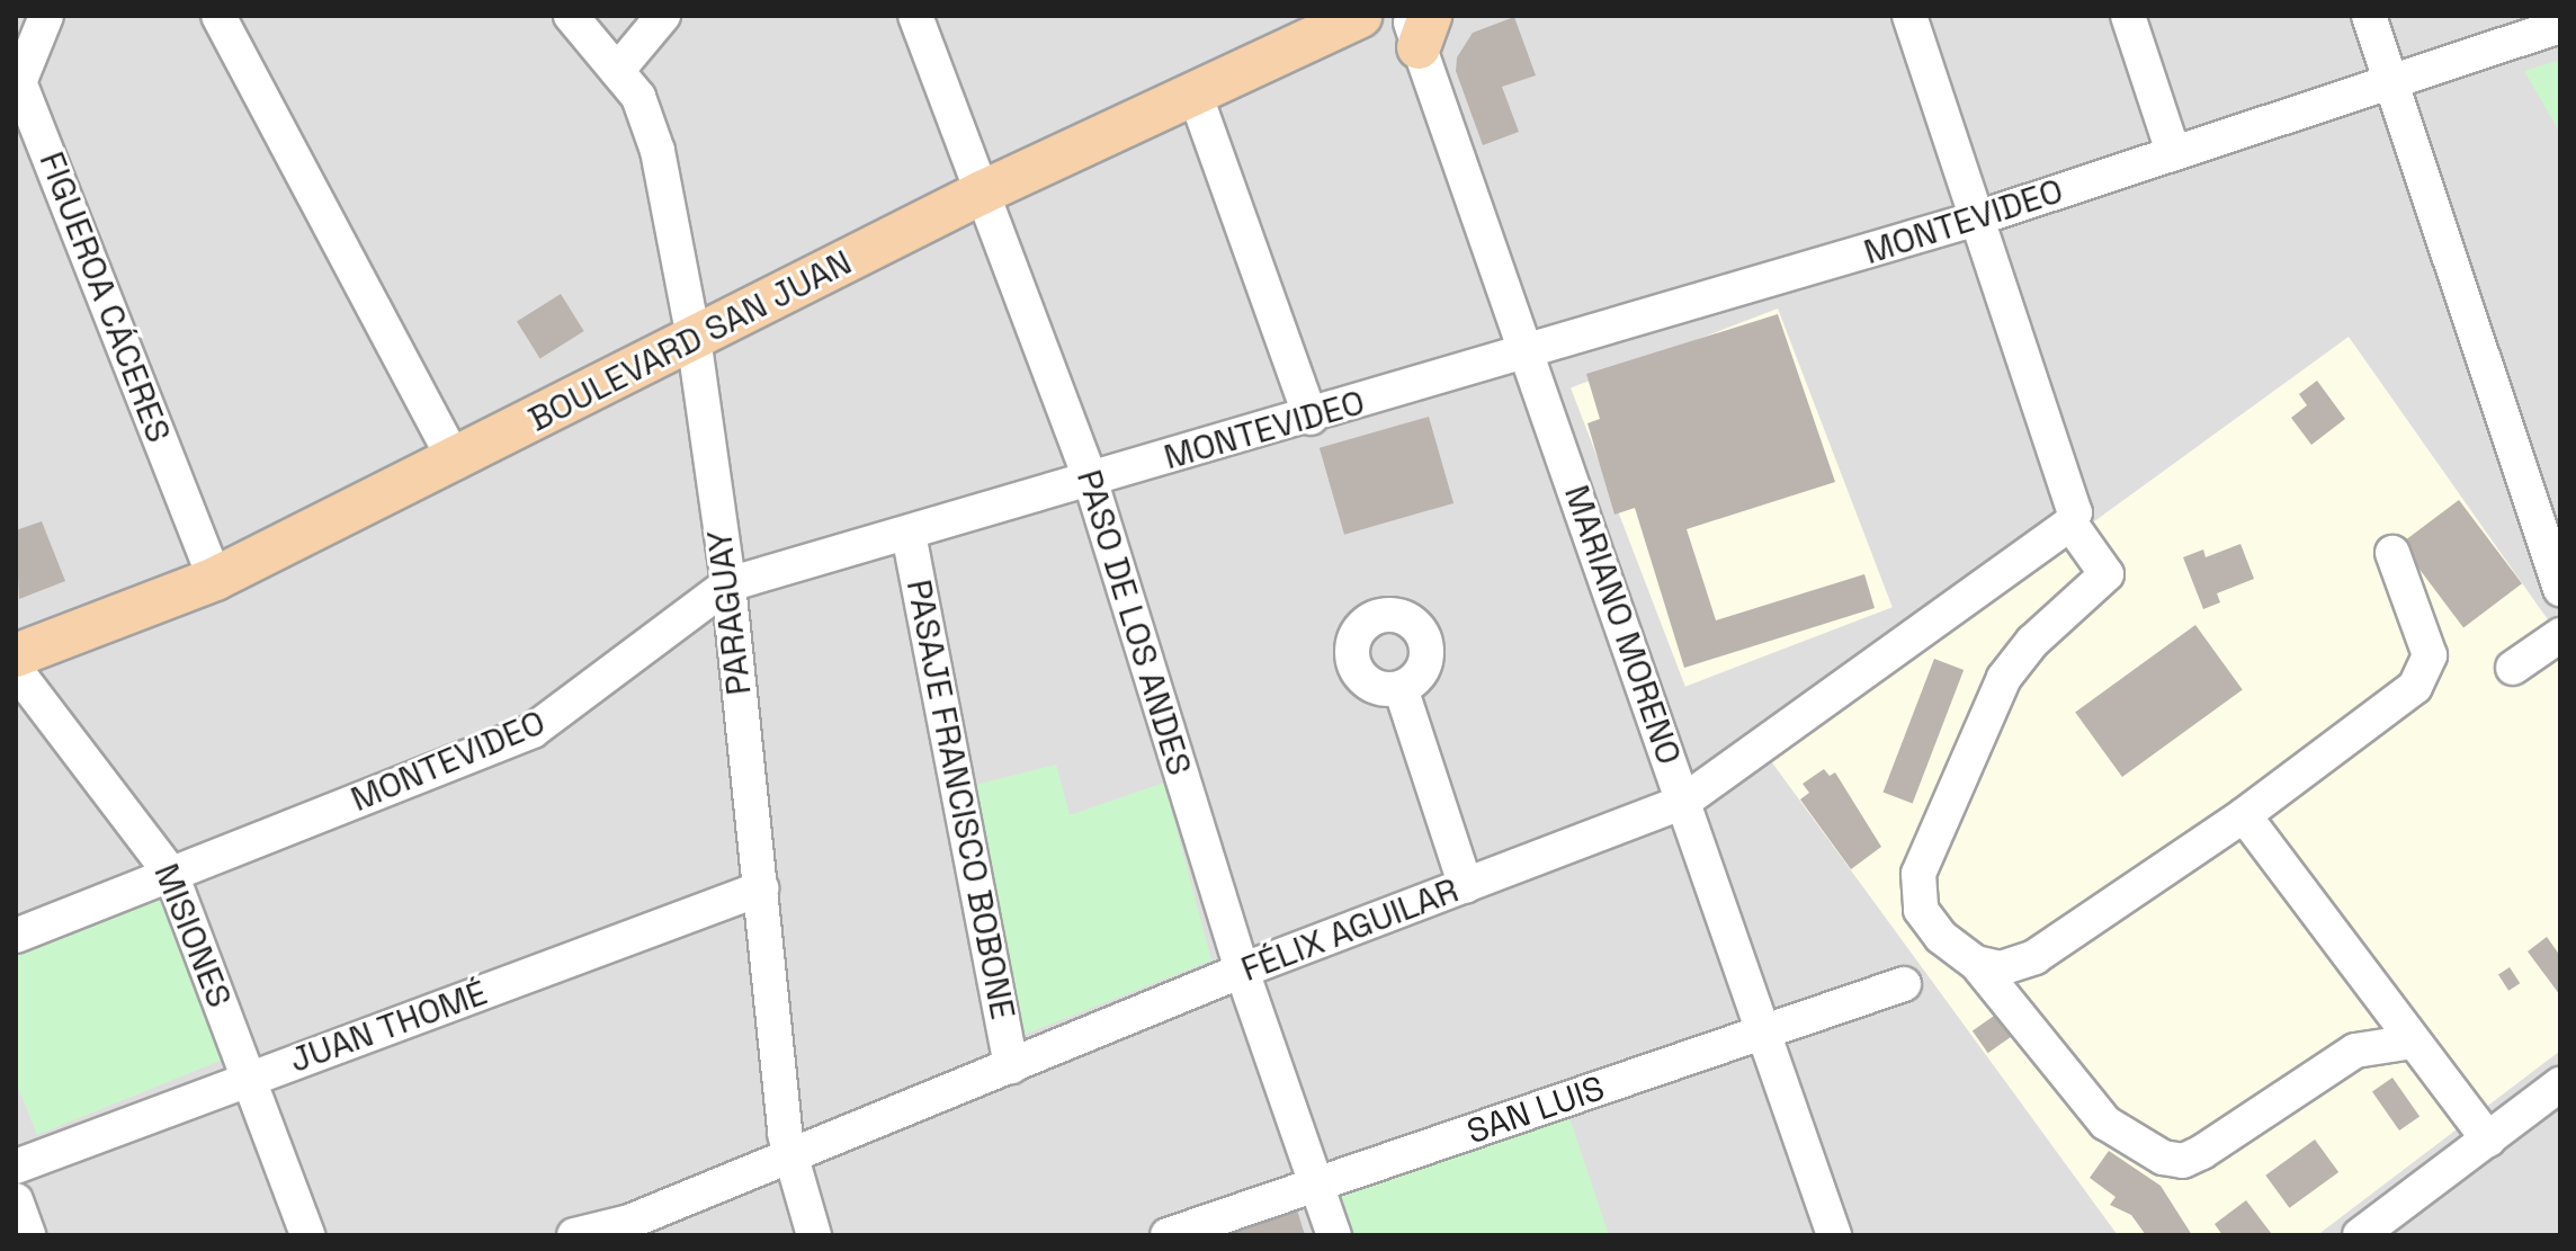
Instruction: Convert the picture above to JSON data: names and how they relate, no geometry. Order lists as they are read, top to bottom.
{
  "streets": {
    "main road": ["BOULEVARD SAN JUAN"],
    "street": [
      "MONTEVIDEO",
      "FIGUEROA CÁCERES",
      "PARAGUAY",
      "PASO DE LOS ANDES",
      "MARIANO MORENO",
      "PASAJE FRANCISCO BOBONE",
      "FÉLIX AGUILAR",
      "MISIONES",
      "JUAN THOMÉ",
      "SAN LUIS"
    ]
  },
  "crossings": [
    ["MONTEVIDEO", "PARAGUAY"],
    ["MONTEVIDEO", "PASO DE LOS ANDES"],
    ["MONTEVIDEO", "MARIANO MORENO"],
    ["MONTEVIDEO", "PASAJE FRANCISCO BOBONE"],
    ["MONTEVIDEO", "MISIONES"],
    ["FIGUEROA CÁCERES", "BOULEVARD SAN JUAN"],
    ["BOULEVARD SAN JUAN", "PARAGUAY"],
    ["BOULEVARD SAN JUAN", "PASO DE LOS ANDES"],
    ["PARAGUAY", "FÉLIX AGUILAR"],
    ["PARAGUAY", "JUAN THOMÉ"],
    ["PASO DE LOS ANDES", "FÉLIX AGUILAR"],
    ["PASO DE LOS ANDES", "SAN LUIS"],
    ["MARIANO MORENO", "FÉLIX AGUILAR"],
    ["MARIANO MORENO", "SAN LUIS"],
    ["PASAJE FRANCISCO BOBONE", "FÉLIX AGUILAR"],
    ["MISIONES", "JUAN THOMÉ"]
  ]
}
